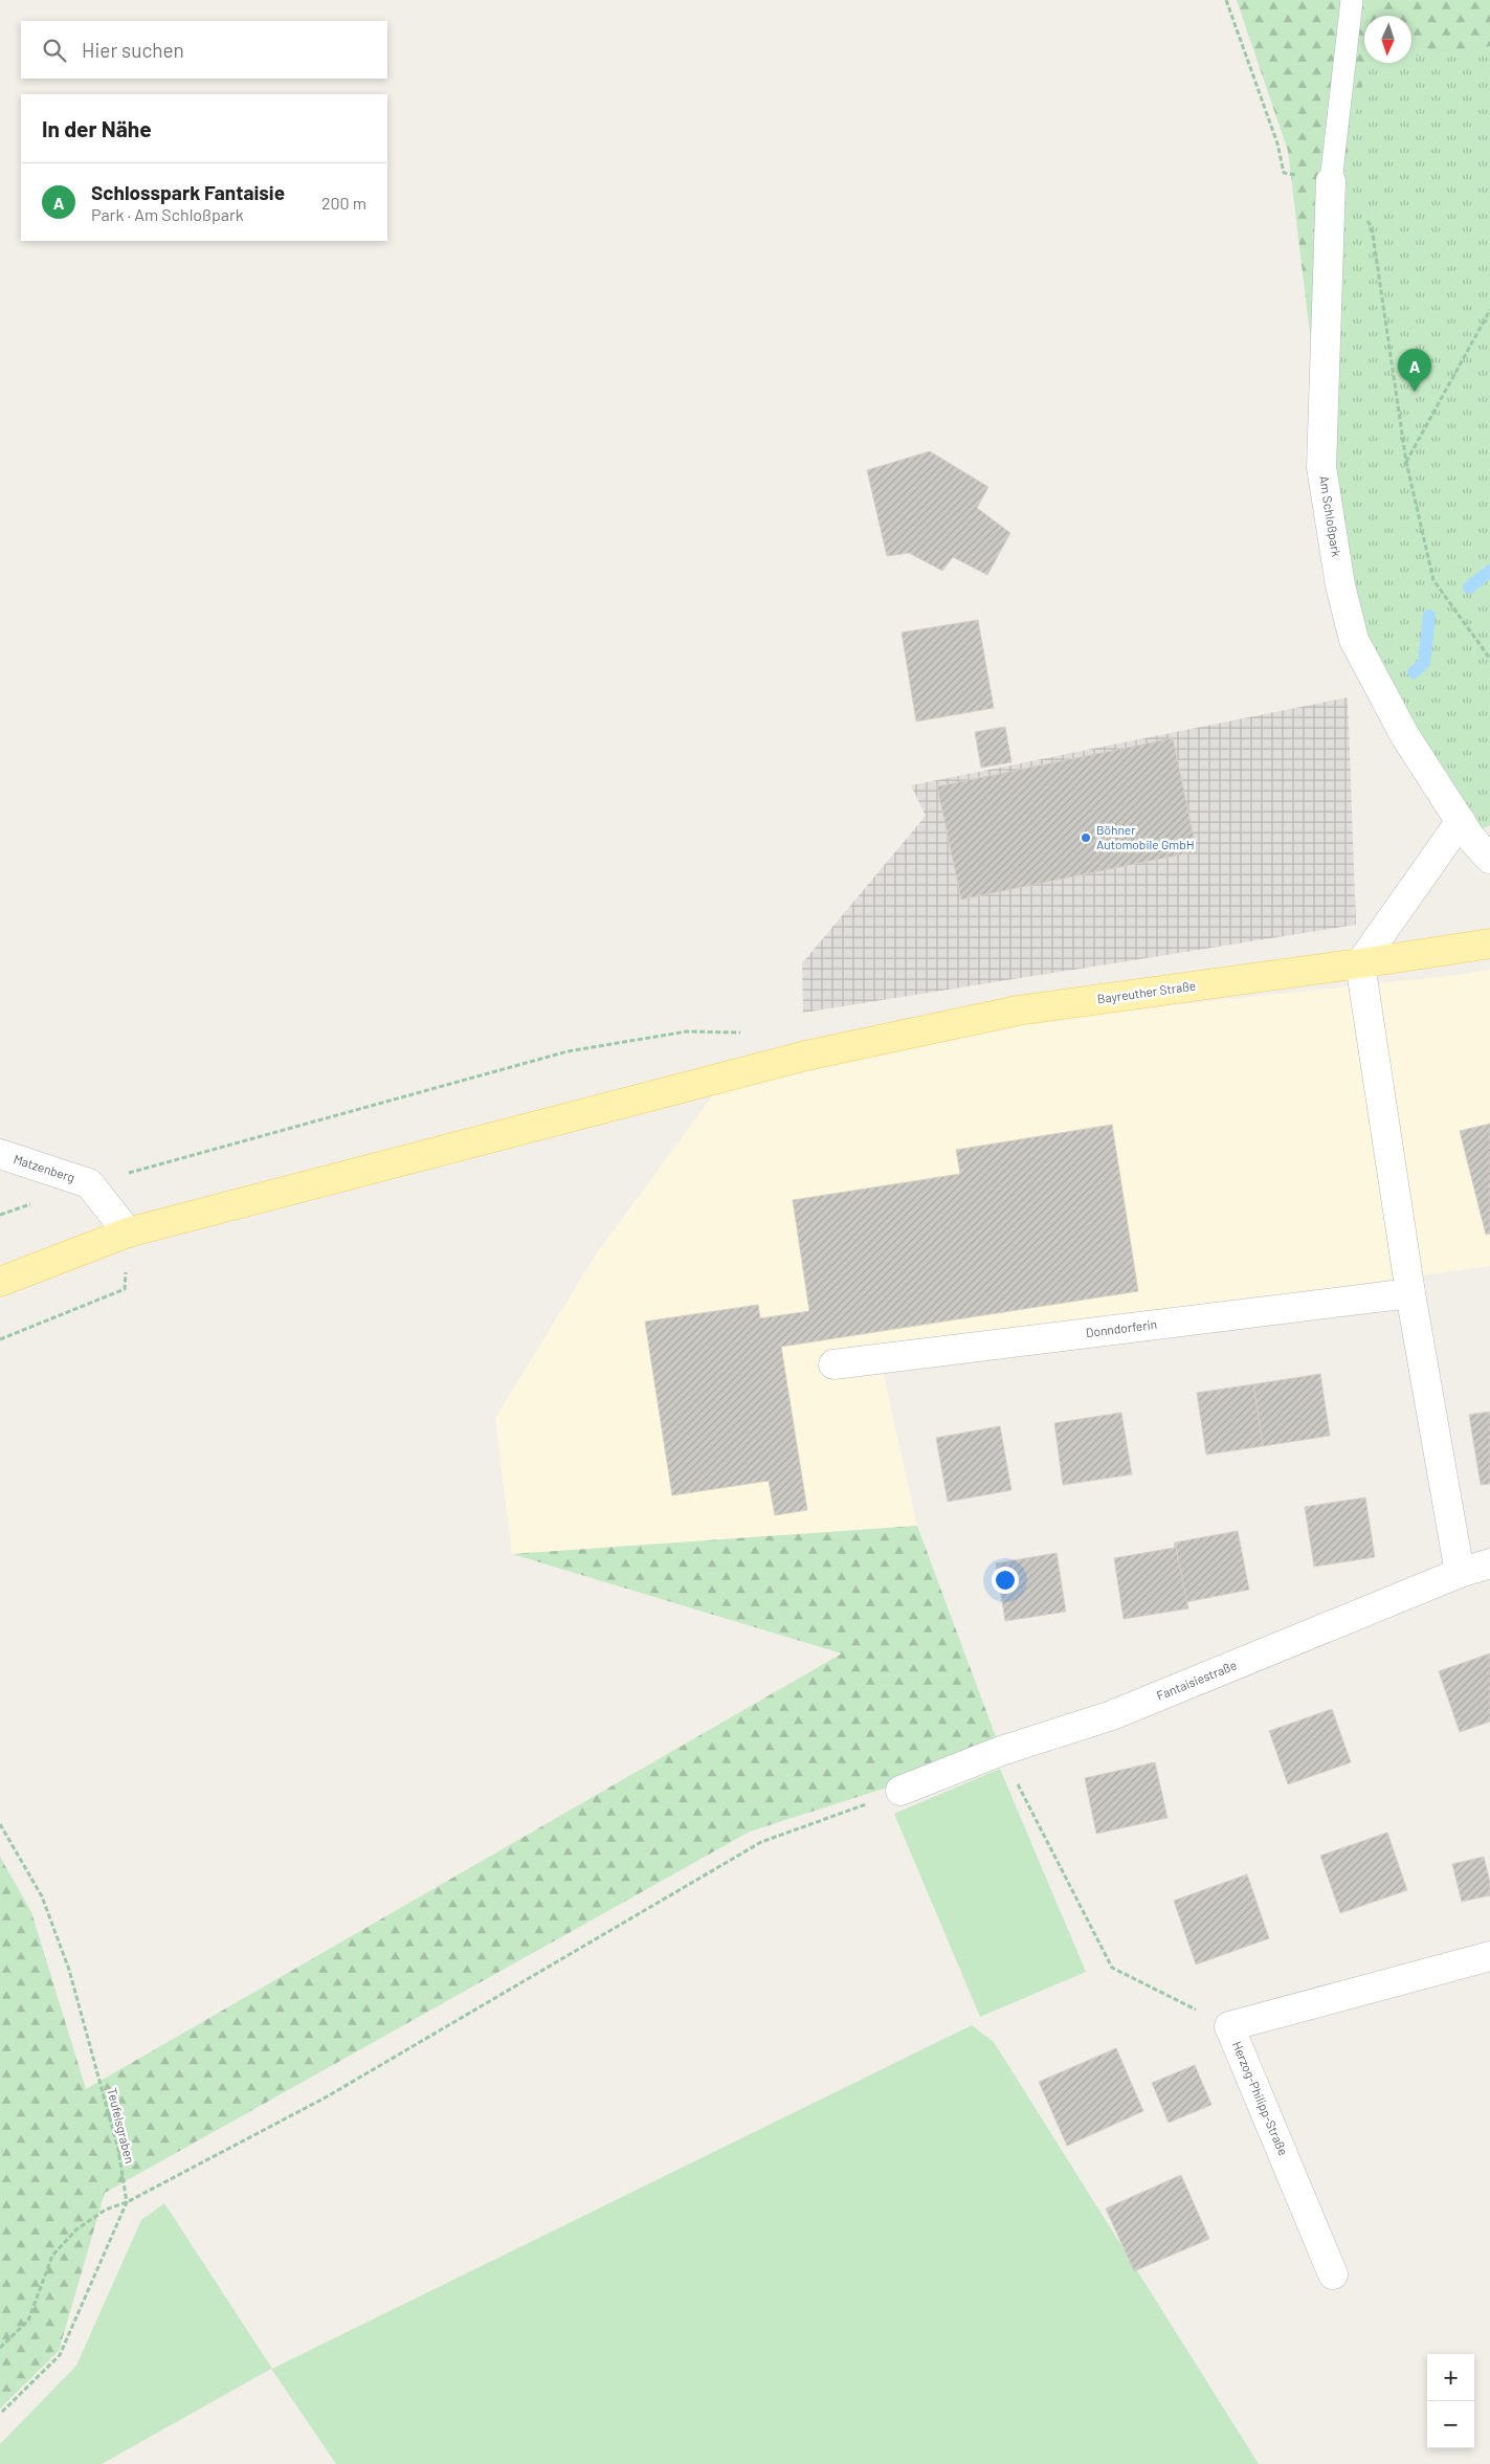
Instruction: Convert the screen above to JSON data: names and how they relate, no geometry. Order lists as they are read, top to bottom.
{
  "streets": {
    "main road": ["Bayreuther Straße"],
    "street": [
      "Am Schloßpark",
      "Matzenberg",
      "Donndorferin",
      "Fantaisiestraße",
      "Herzog-Philipp-Straße"
    ],
    "path": ["Teufelsgraben"]
  },
  "crossings": [
    ["Bayreuther Straße", "Matzenberg"]
  ],
  "places": ["Böhner Automobile GmbH"],
  "north": "bottom",
  "page": {
    "search": "Hier suchen",
    "heading": "In der Nähe",
    "list": [
      {
        "mark": "A",
        "name": "Schlosspark Fantaisie",
        "note": "Park · Am Schloßpark",
        "value": "200 m"
      }
    ],
    "pins": "A",
    "map_buttons": ["+", "−"]
  }
}
